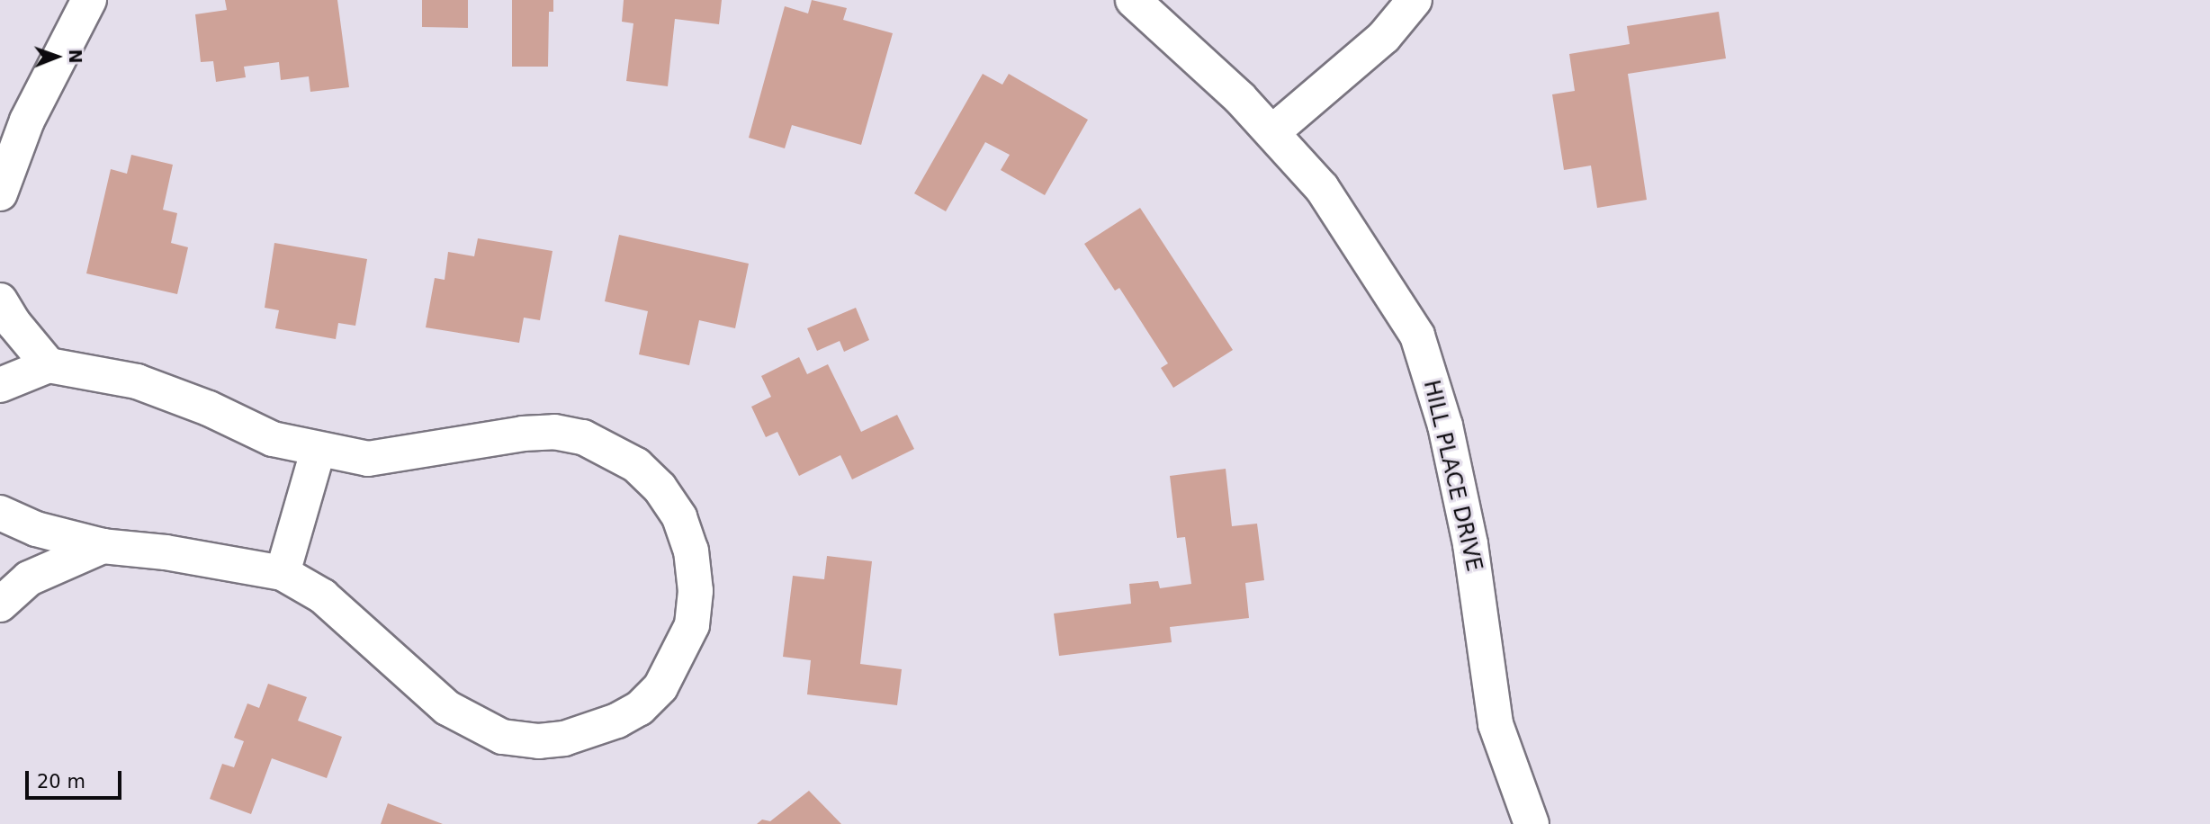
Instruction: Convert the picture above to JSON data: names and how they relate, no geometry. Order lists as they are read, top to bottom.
{
  "streets": {
    "street": ["HILL PLACE DRIVE"]
  },
  "scale_bar": "20 m",
  "north": "right"
}
